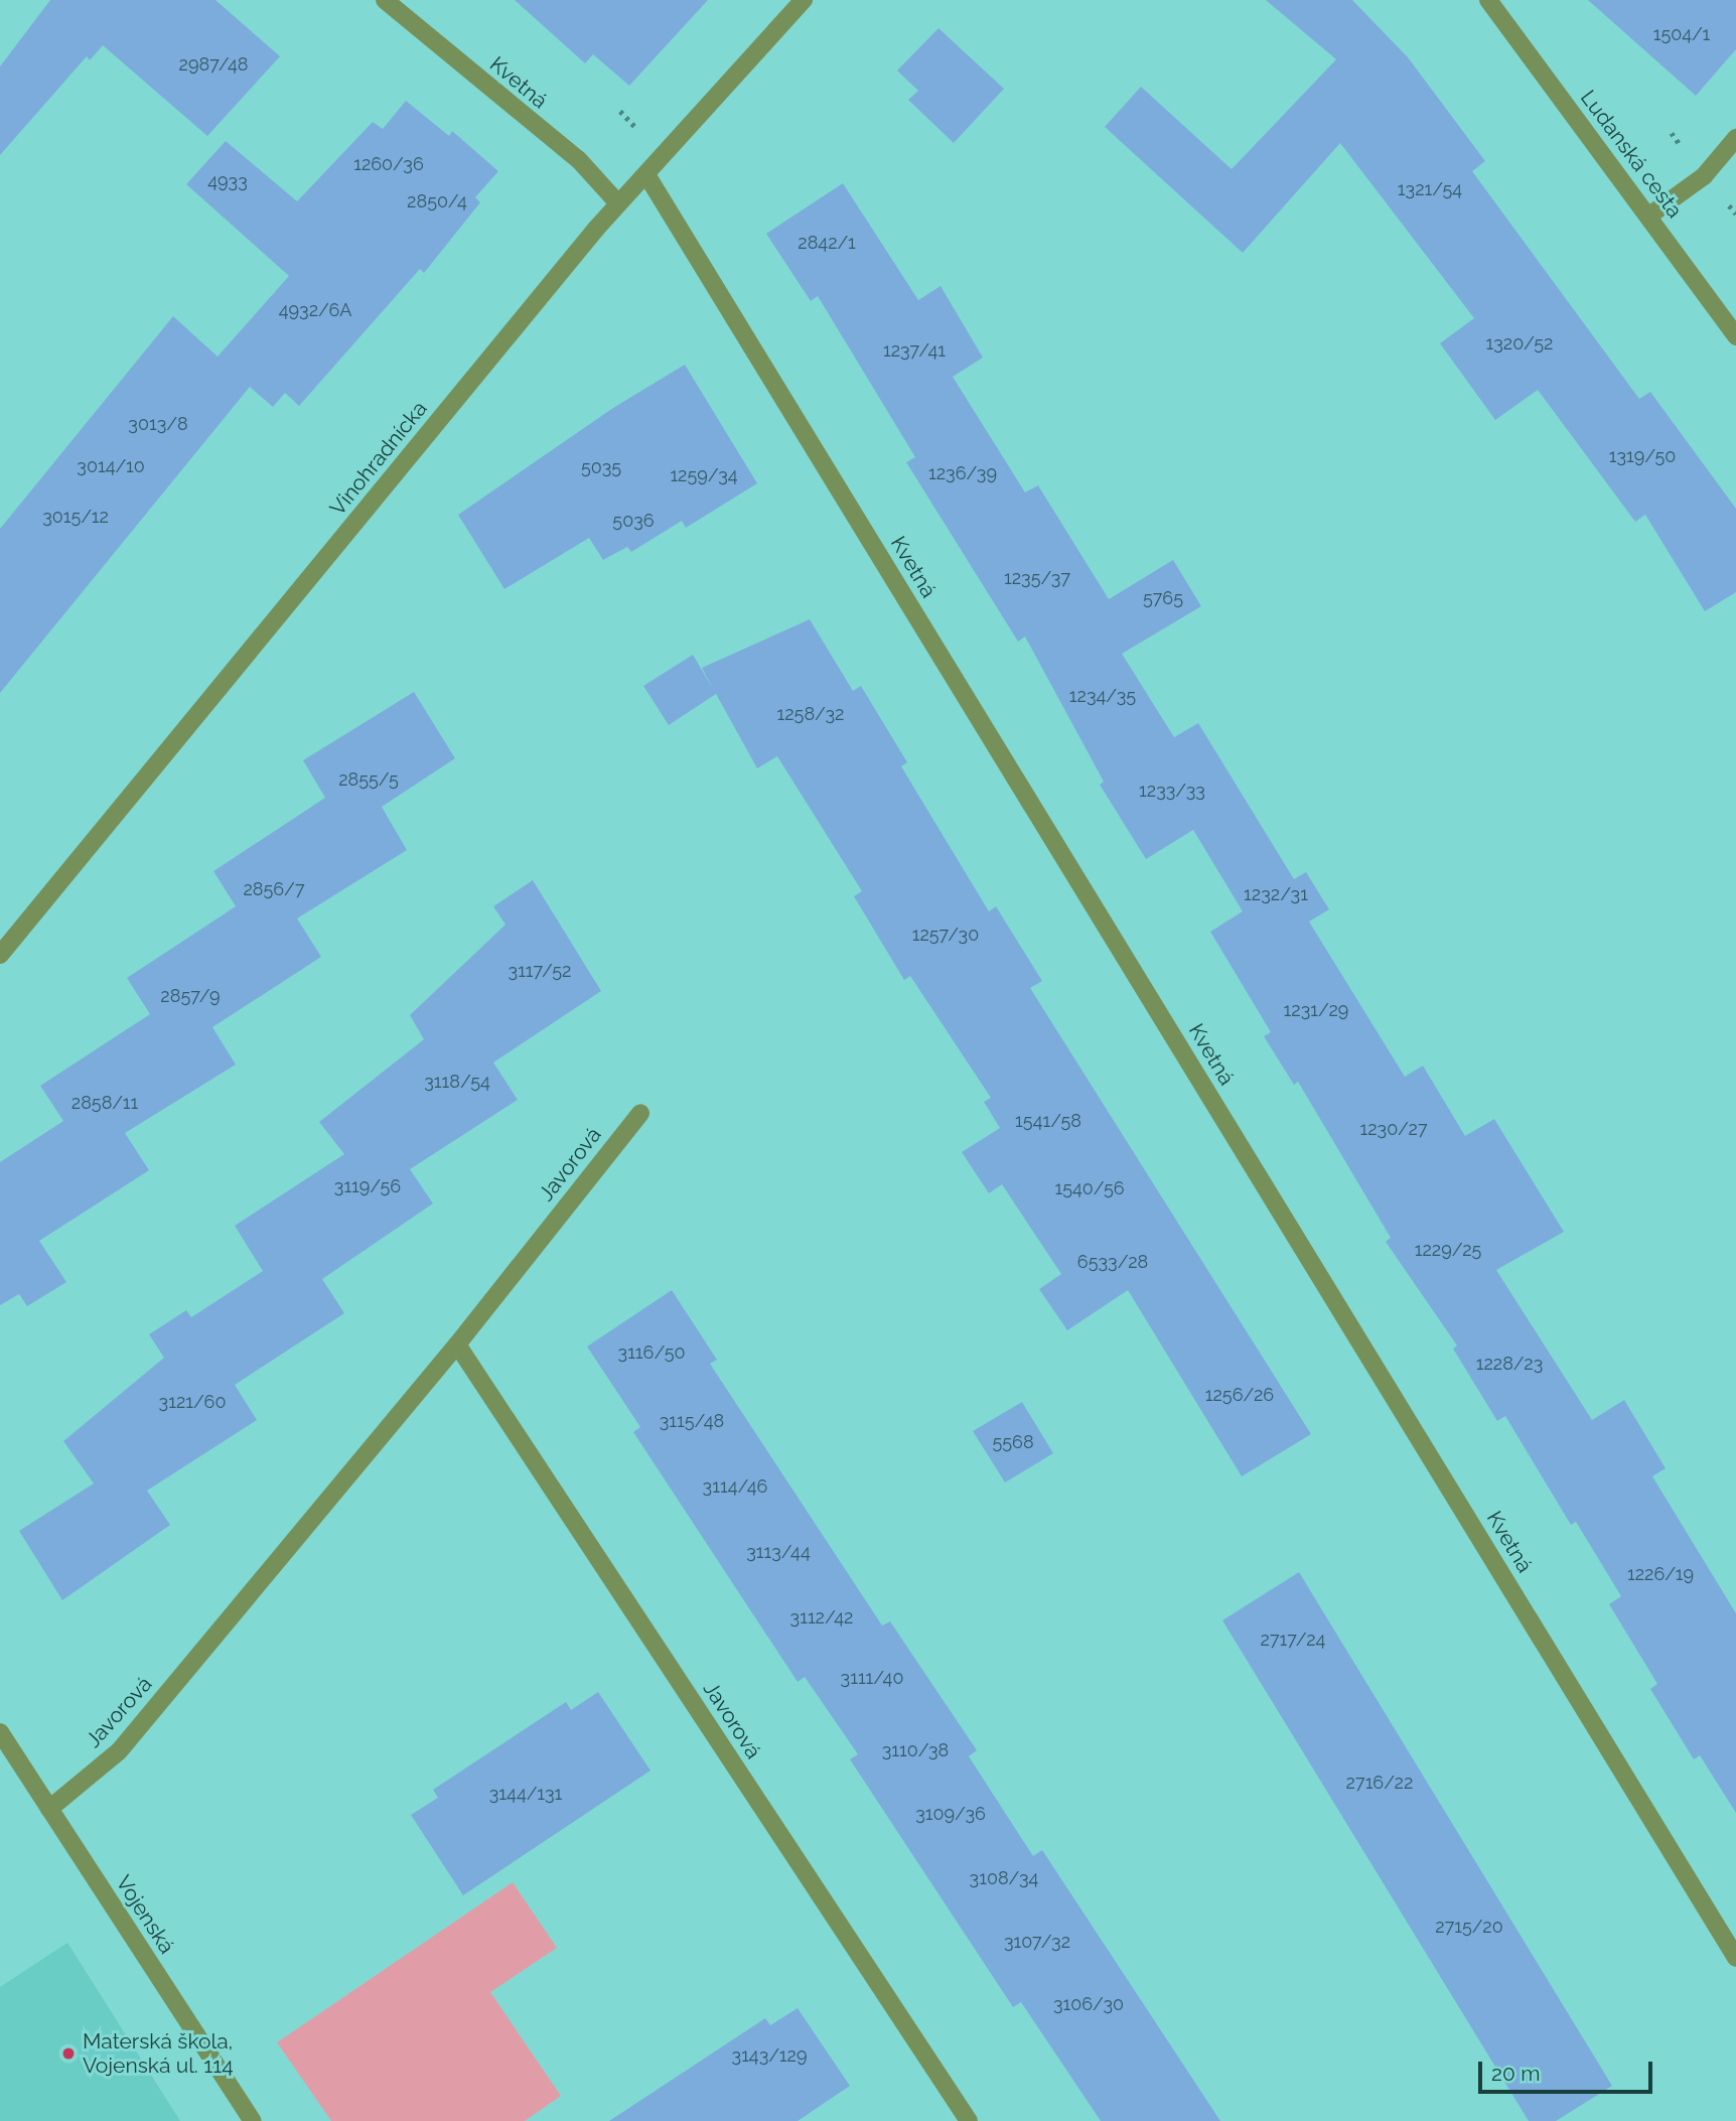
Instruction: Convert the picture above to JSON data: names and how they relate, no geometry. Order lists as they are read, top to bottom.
{
  "streets": {
    "street": [
      "Kvetná",
      "Ludanská cesta",
      "Vinohradnícka",
      "Javorová",
      "Vojenská"
    ]
  },
  "crossings": [
    ["Kvetná", "Vinohradnícka"],
    ["Javorová", "Vojenská"]
  ],
  "places": ["Materská škola, Vojenská ul. 114"],
  "house_numbers": [
    "1504/1",
    "2987/48",
    "1260/36",
    "4933",
    "1321/54",
    "2850/4",
    "2842/1",
    "4932/6A",
    "1320/52",
    "1237/41",
    "3013/8",
    "1319/50",
    "3014/10",
    "5035",
    "1236/39",
    "1259/34",
    "3015/12",
    "5036",
    "1235/37",
    "5765",
    "1234/35",
    "1258/32",
    "2855/5",
    "1233/33",
    "2856/7",
    "1232/31",
    "1257/30",
    "3117/52",
    "2857/9",
    "1231/29",
    "3118/54",
    "2858/11",
    "1541/58",
    "1230/27",
    "3119/56",
    "1540/56",
    "1229/25",
    "6533/28",
    "3116/50",
    "1228/23",
    "1256/26",
    "3121/60",
    "3115/48",
    "5568",
    "3114/46",
    "3113/44",
    "1226/19",
    "3112/42",
    "2717/24",
    "3111/40",
    "3110/38",
    "2716/22",
    "3144/131",
    "3109/36",
    "3108/34",
    "2715/20",
    "3107/32",
    "3106/30",
    "3143/129"
  ],
  "scale_bar": "20 m"
}
